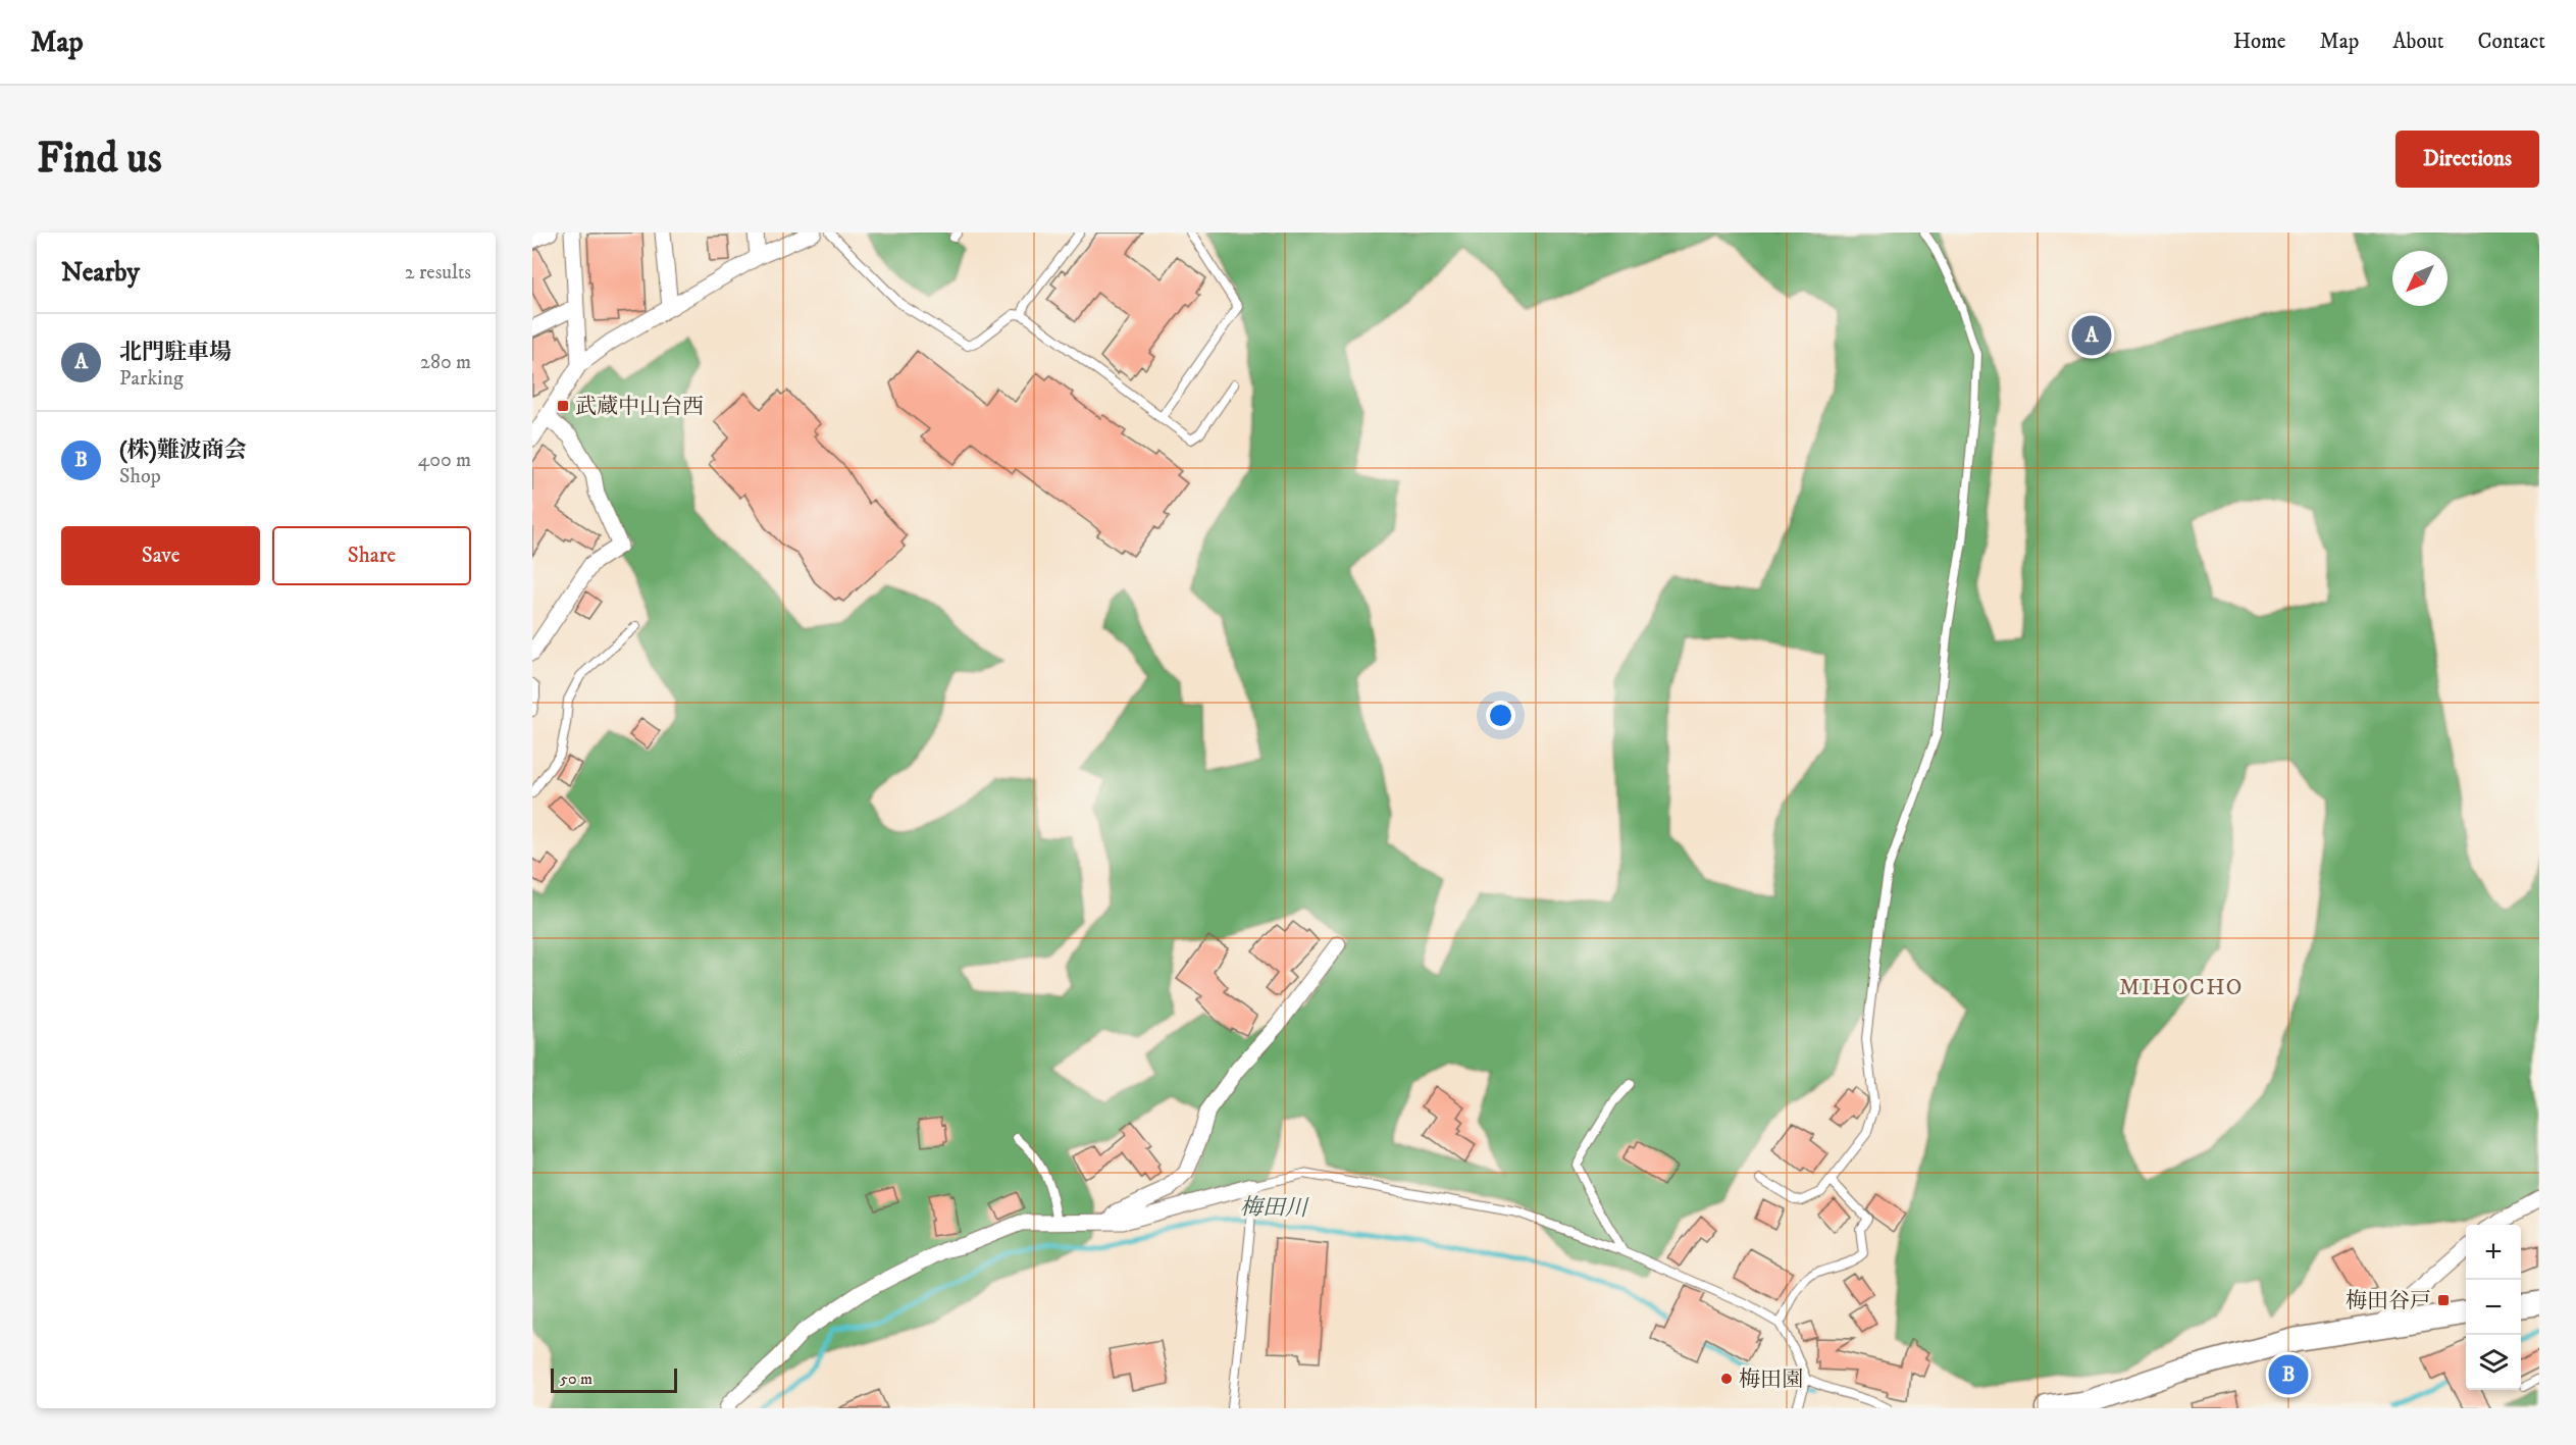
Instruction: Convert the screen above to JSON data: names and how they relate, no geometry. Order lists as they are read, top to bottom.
{
  "districts": ["MIHOCHO"],
  "water": ["梅田川"],
  "places": {
    "transit": ["武蔵中山台西", "梅田谷戸"],
    "other": ["梅田園"]
  },
  "scale_bar": "50 m",
  "north": "bottom left",
  "page": {
    "header": "Map",
    "nav": [
      "Home",
      "Map",
      "About",
      "Contact"
    ],
    "buttons": [
      "Directions",
      ["Save", "Share"]
    ],
    "title": "Find us",
    "heading": ["Nearby", "2 results"],
    "list": [
      {
        "mark": "A",
        "name": "北門駐車場",
        "note": "Parking",
        "value": "280 m"
      },
      {
        "mark": "B",
        "name": "(株)難波商会",
        "note": "Shop",
        "value": "400 m"
      }
    ],
    "pins": ["A", "B"],
    "map_buttons": ["+", "−"],
    "scale": "50 m"
  }
}
